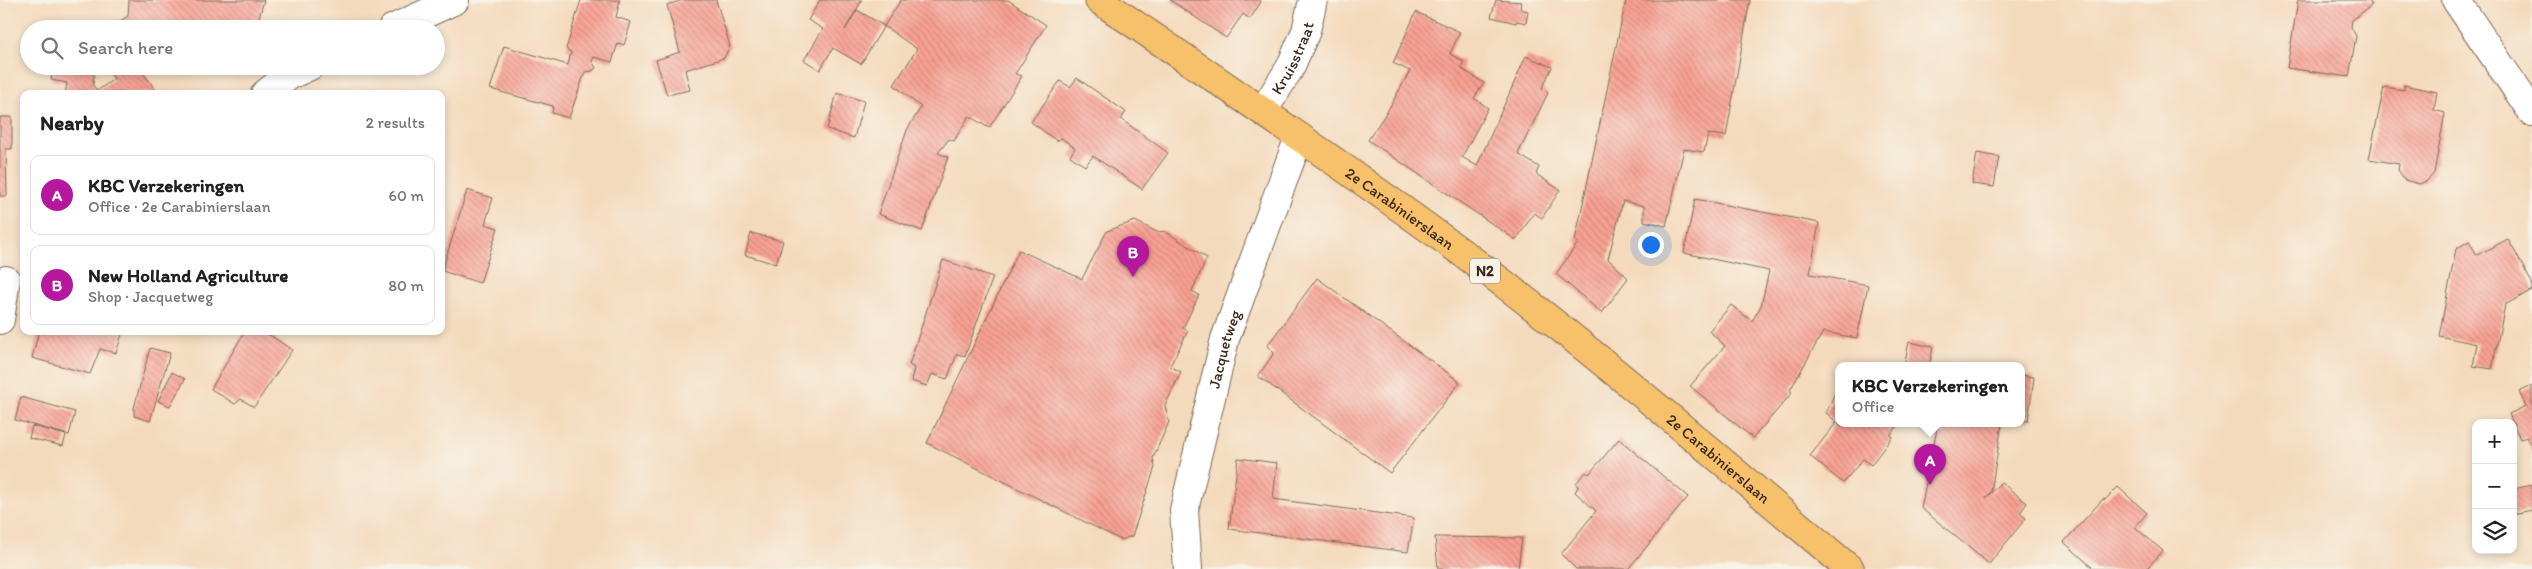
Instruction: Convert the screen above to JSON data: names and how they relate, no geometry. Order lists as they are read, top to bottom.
{
  "streets": {
    "main road": ["2e Carabinierslaan", "N2"],
    "street": ["Kruisstraat", "Jacquetweg"]
  },
  "crossings": [
    ["Kruisstraat", "2e Carabinierslaan"],
    ["2e Carabinierslaan", "Jacquetweg"]
  ],
  "page": {
    "search": "Search here",
    "heading": ["Nearby", "2 results"],
    "list": [
      {
        "mark": "A",
        "name": "KBC Verzekeringen",
        "note": "Office · 2e Carabinierslaan",
        "value": "60 m"
      },
      {
        "mark": "B",
        "name": "New Holland Agriculture",
        "note": "Shop · Jacquetweg",
        "value": "80 m"
      }
    ],
    "pins": ["B", "A"],
    "popup": ["KBC Verzekeringen", "Office"],
    "map_buttons": ["+", "−"]
  }
}
